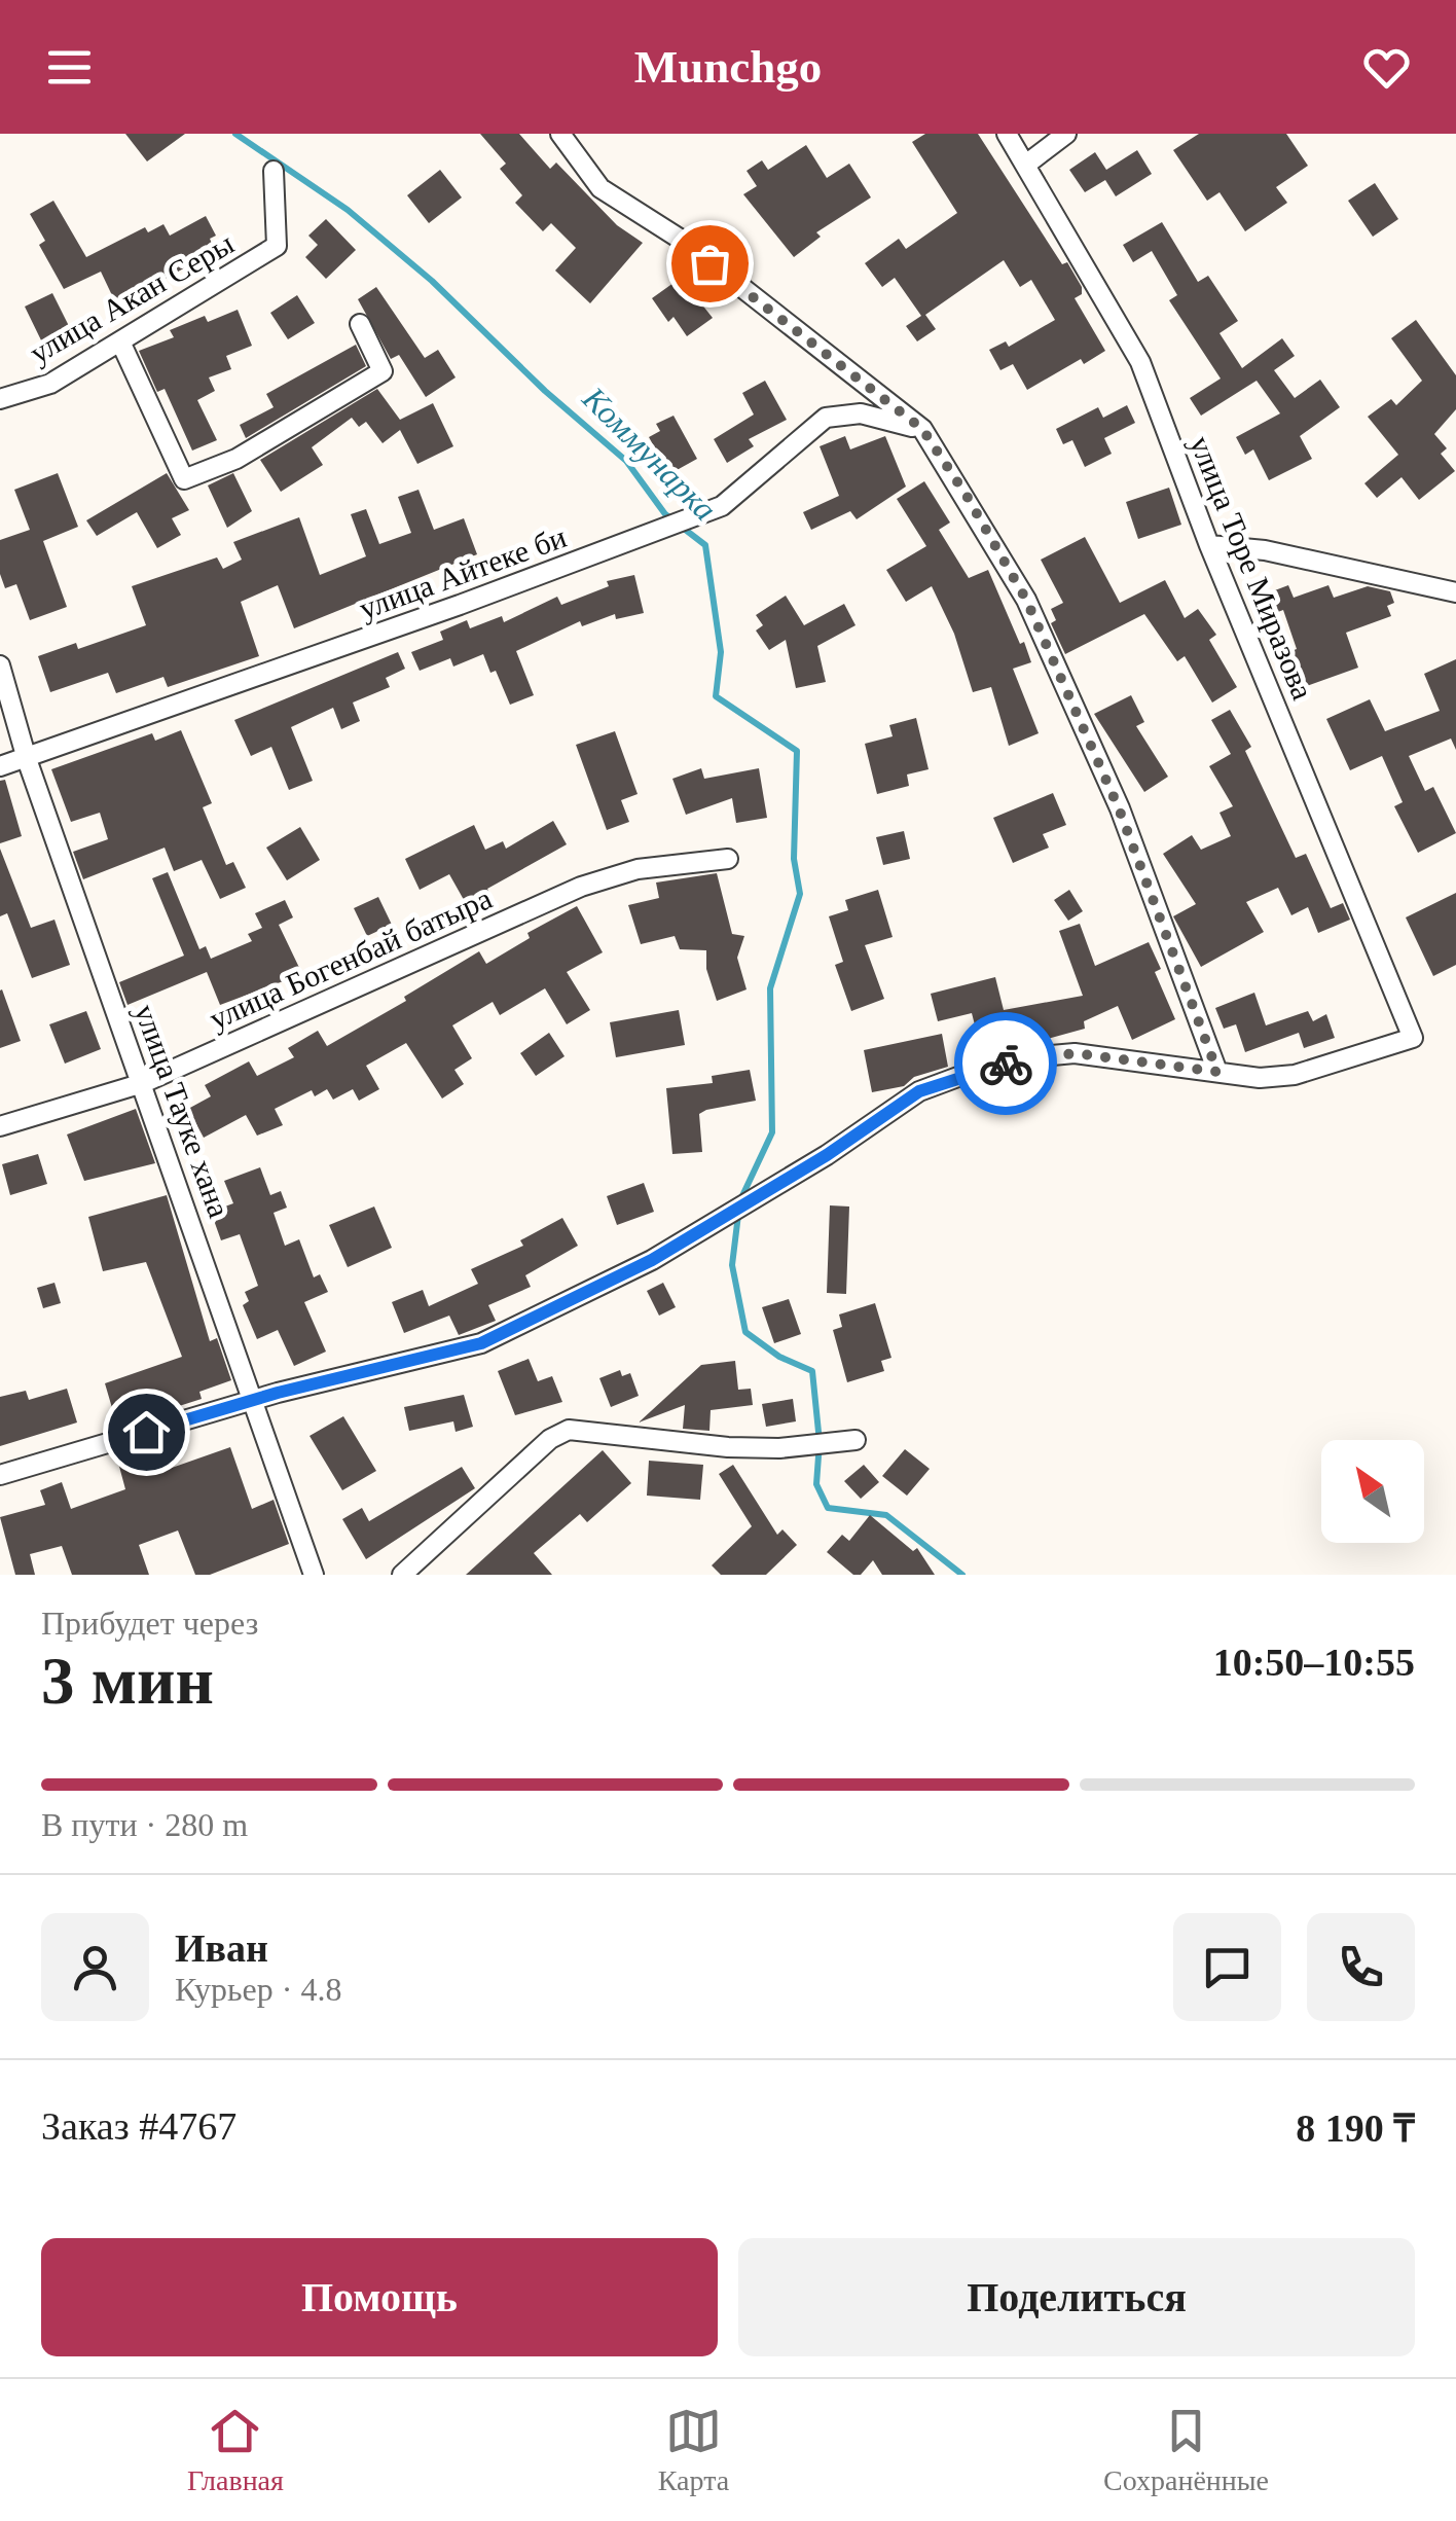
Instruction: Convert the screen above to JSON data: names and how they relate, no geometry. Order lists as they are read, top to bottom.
{
  "streets": {
    "street": [
      "улица Акан Серы",
      "улица Торе Миразова",
      "улица Айтеке би",
      "улица Богенбай батыра",
      "улица Тауке хана"
    ]
  },
  "crossings": [
    ["улица Айтеке би", "улица Тауке хана"],
    ["улица Богенбай батыра", "улица Тауке хана"]
  ],
  "water": ["Коммунарка"],
  "north": "top left",
  "page": {
    "header": "Munchgo",
    "heading": ["3 мин", "Прибудет через", "10:50–10:55"],
    "panel": [
      "Иван",
      "Курьер · 4.8",
      "Заказ #4767",
      "8 190 ₸"
    ],
    "bar": "В пути · 280 m",
    "buttons": ["Помощь", "Поделиться"],
    "tabs": ["Главная", "Карта", "Сохранённые"]
  }
}
